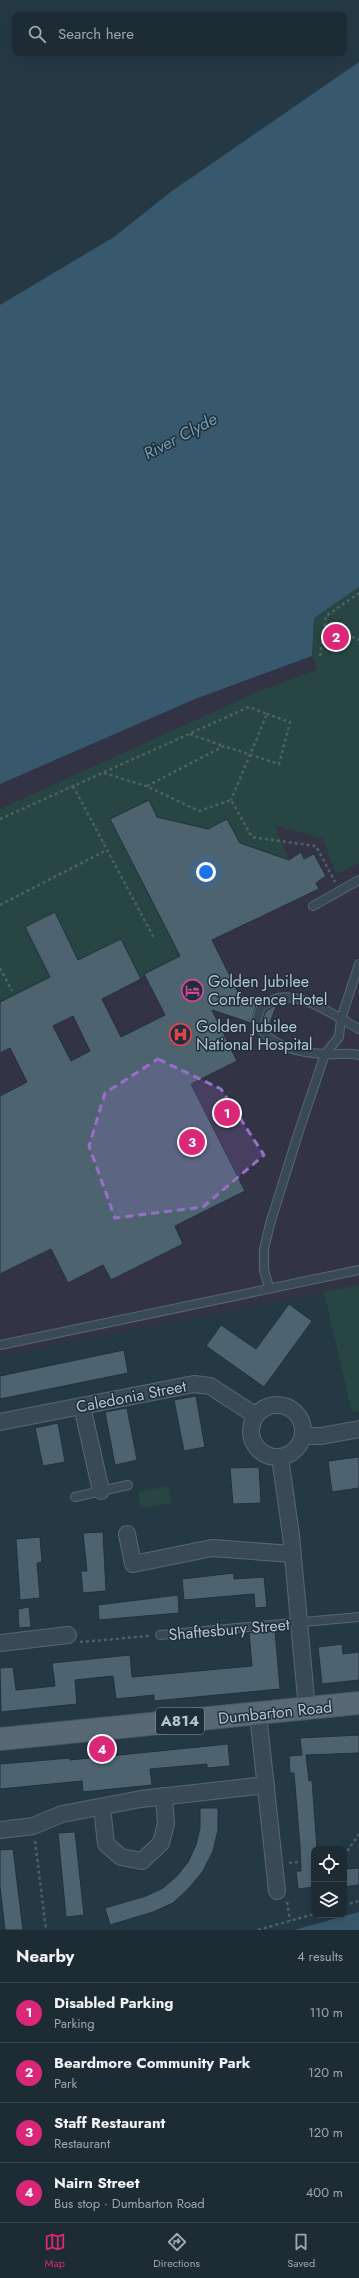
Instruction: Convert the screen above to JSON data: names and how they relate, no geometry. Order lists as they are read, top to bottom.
{
  "streets": {
    "main road": ["Dumbarton Road", "A814"],
    "street": ["Caledonia Street"],
    "lane": ["Shaftesbury Street"]
  },
  "water": ["River Clyde"],
  "places": {
    "hotel": ["Golden Jubilee Conference Hotel"],
    "hospital": ["Golden Jubilee National Hospital"]
  },
  "page": {
    "search": "Search here",
    "pins": [
      "2",
      "1",
      "3",
      "4"
    ],
    "heading": ["Nearby", "4 results"],
    "list": [
      {
        "mark": "1",
        "name": "Disabled Parking",
        "note": "Parking",
        "value": "110 m"
      },
      {
        "mark": "2",
        "name": "Beardmore Community Park",
        "note": "Park",
        "value": "120 m"
      },
      {
        "mark": "3",
        "name": "Staff Restaurant",
        "note": "Restaurant",
        "value": "120 m"
      },
      {
        "mark": "4",
        "name": "Nairn Street",
        "note": "Bus stop · Dumbarton Road",
        "value": "400 m"
      }
    ],
    "nav": ["Map", "Directions", "Saved"]
  }
}
